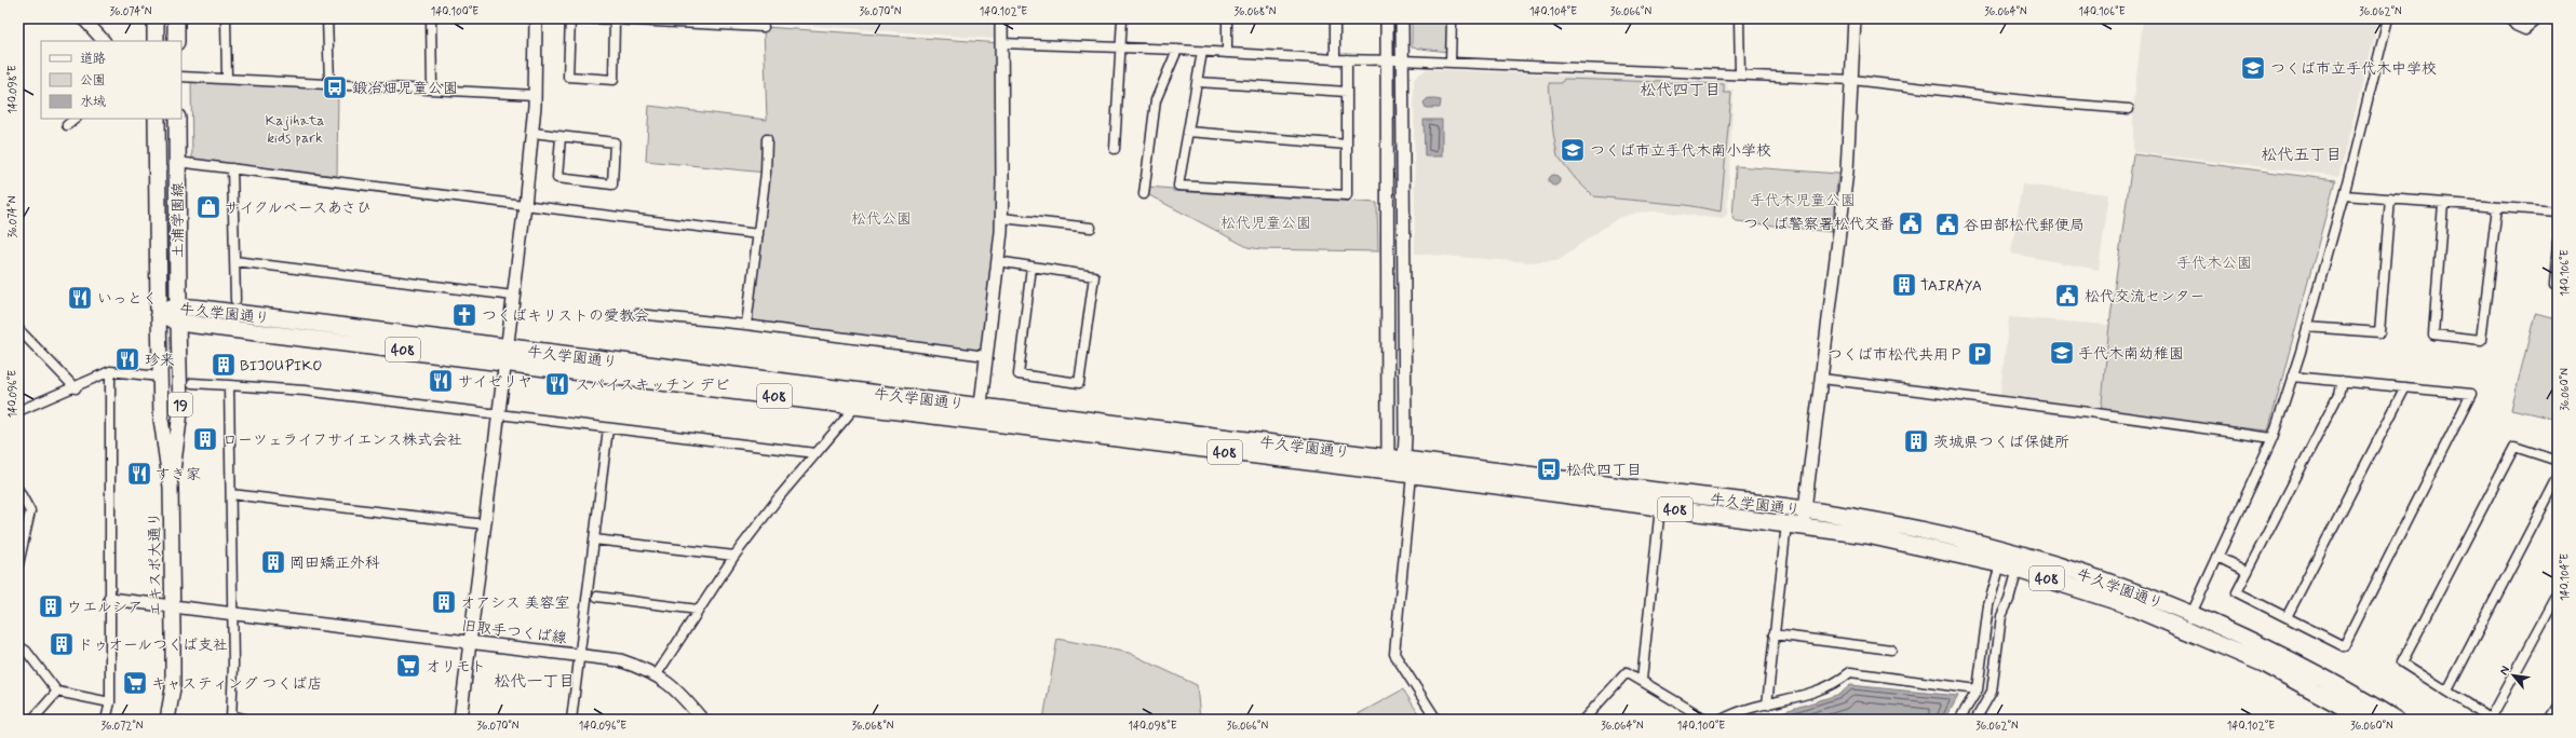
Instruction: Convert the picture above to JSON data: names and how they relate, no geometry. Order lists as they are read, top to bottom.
{
  "streets": {
    "highway": ["土浦学園線", "牛久学園通り", "408"],
    "main road": ["19", "エキスポ大通り"],
    "street": ["旧取手つくば線"]
  },
  "crossings": [
    ["土浦学園線", "牛久学園通り"],
    ["土浦学園線", "エキスポ大通り"],
    ["牛久学園通り", "エキスポ大通り"],
    ["エキスポ大通り", "旧取手つくば線"]
  ],
  "districts": ["松代四丁目", "松代五丁目", "松代一丁目"],
  "parks": [
    "Kajihata kids park",
    "手代木児童公園",
    "松代公園",
    "松代児童公園",
    "手代木公園"
  ],
  "places": {
    "school or university": ["つくば市立手代木中学校", "つくば市立手代木南小学校", "手代木南幼稚園"],
    "bus stop": ["鍛冶畑児童公園", "松代四丁目"],
    "shop": ["サイクルベースあさひ"],
    "public building": ["つくば警察署松代交番", "谷田部松代郵便局", "松代交流センター"],
    "building": [
      "TAIRAYA",
      "BIJOUPIKO",
      "ローツェライフサイエンス株式会社",
      "茨城県つくば保健所",
      "岡田矯正外科",
      "オアシス 美容室",
      "ウエルシア",
      "ドゥオールつくば支社"
    ],
    "restaurant": [
      "いっとく",
      "珍来",
      "サイゼリヤ",
      "スパイスキッチン デビ",
      "すき家"
    ],
    "church": ["つくばキリストの愛教会"],
    "parking": ["つくば市松代共用Ｐ"],
    "supermarket": ["オリモト", "キャスティング つくば店"]
  },
  "legend": ["道路", "公園", "水域"],
  "north": "top left",
  "coordinates": [
    "36.074°N",
    "140.100°E",
    "36.070°N",
    "140.102°E",
    "36.068°N",
    "140.104°E",
    "36.066°N",
    "36.064°N",
    "140.106°E",
    "36.062°N",
    "140.098°E",
    "36.060°N",
    "140.096°E",
    "36.072°N"
  ]
}
